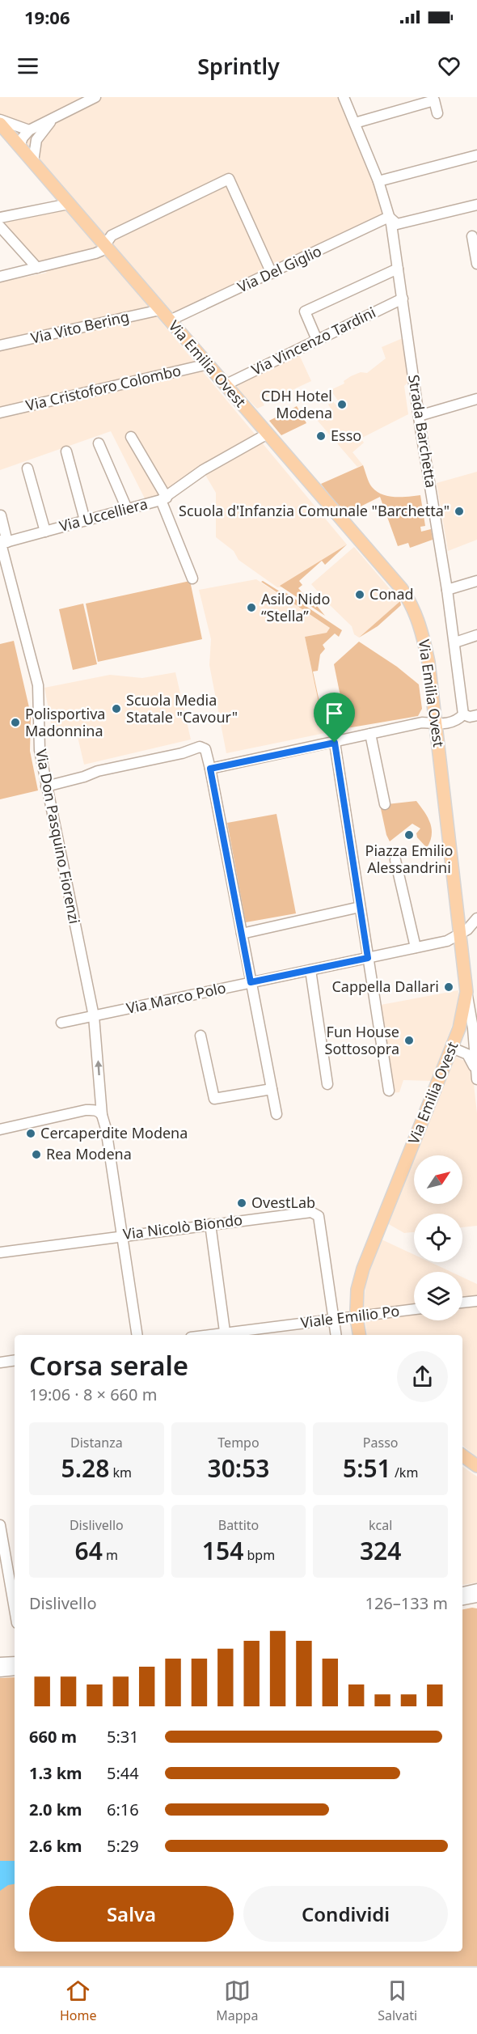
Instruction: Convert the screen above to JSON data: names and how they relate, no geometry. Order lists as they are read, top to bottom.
{
  "streets": {
    "main road": ["Via Emilia Ovest"],
    "street": [
      "Via Del Giglio",
      "Via Vito Bering",
      "Via Vincenzo Tardini",
      "Via Cristoforo Colombo",
      "Strada Barchetta",
      "Via Uccelliera",
      "Via Don Pasquino Fiorenzi",
      "Via Marco Polo",
      "Via Nicolò Biondo",
      "Viale Emilio Po"
    ]
  },
  "crossings": [
    ["Via Del Giglio", "Via Emilia Ovest"],
    ["Via Del Giglio", "Strada Barchetta"],
    ["Via Vito Bering", "Via Emilia Ovest"],
    ["Via Vincenzo Tardini", "Via Emilia Ovest"],
    ["Via Vincenzo Tardini", "Strada Barchetta"],
    ["Via Emilia Ovest", "Via Cristoforo Colombo"],
    ["Via Emilia Ovest", "Via Uccelliera"],
    ["Via Emilia Ovest", "Via Marco Polo"],
    ["Via Uccelliera", "Via Don Pasquino Fiorenzi"],
    ["Via Don Pasquino Fiorenzi", "Via Marco Polo"],
    ["Via Don Pasquino Fiorenzi", "Via Nicolò Biondo"],
    ["Via Nicolò Biondo", "Viale Emilio Po"]
  ],
  "places": [
    "CDH Hotel Modena",
    "Esso",
    "Scuola d'Infanzia Comunale \"Barchetta\"",
    "Conad",
    "Asilo Nido “Stella”",
    "Scuola Media Statale \"Cavour\"",
    "Polisportiva Madonnina",
    "Piazza Emilio Alessandrini",
    "Cappella Dallari",
    "Fun House Sottosopra",
    "Cercaperdite Modena",
    "Rea Modena",
    "OvestLab"
  ],
  "north": "top right",
  "page": {
    "status": "19:06",
    "header": "Sprintly",
    "heading": ["Corsa serale", "19:06 · 8 × 660 m"],
    "stats": [
      ["Distanza", "5.28 km"],
      ["Tempo", "30:53"],
      ["Passo", "5:51 /km"],
      ["Dislivello", "64 m"],
      ["Battito", "154 bpm"],
      ["kcal", "324"]
    ],
    "chart": ["Dislivello", "126–133 m"],
    "list": [
      {
        "name": "660 m",
        "note": "5:31"
      },
      {
        "name": "1.3 km",
        "note": "5:44"
      },
      {
        "name": "2.0 km",
        "note": "6:16"
      },
      {
        "name": "2.6 km",
        "note": "5:29"
      }
    ],
    "buttons": ["Salva", "Condividi"],
    "tabs": ["Home", "Mappa", "Salvati"]
  }
}
